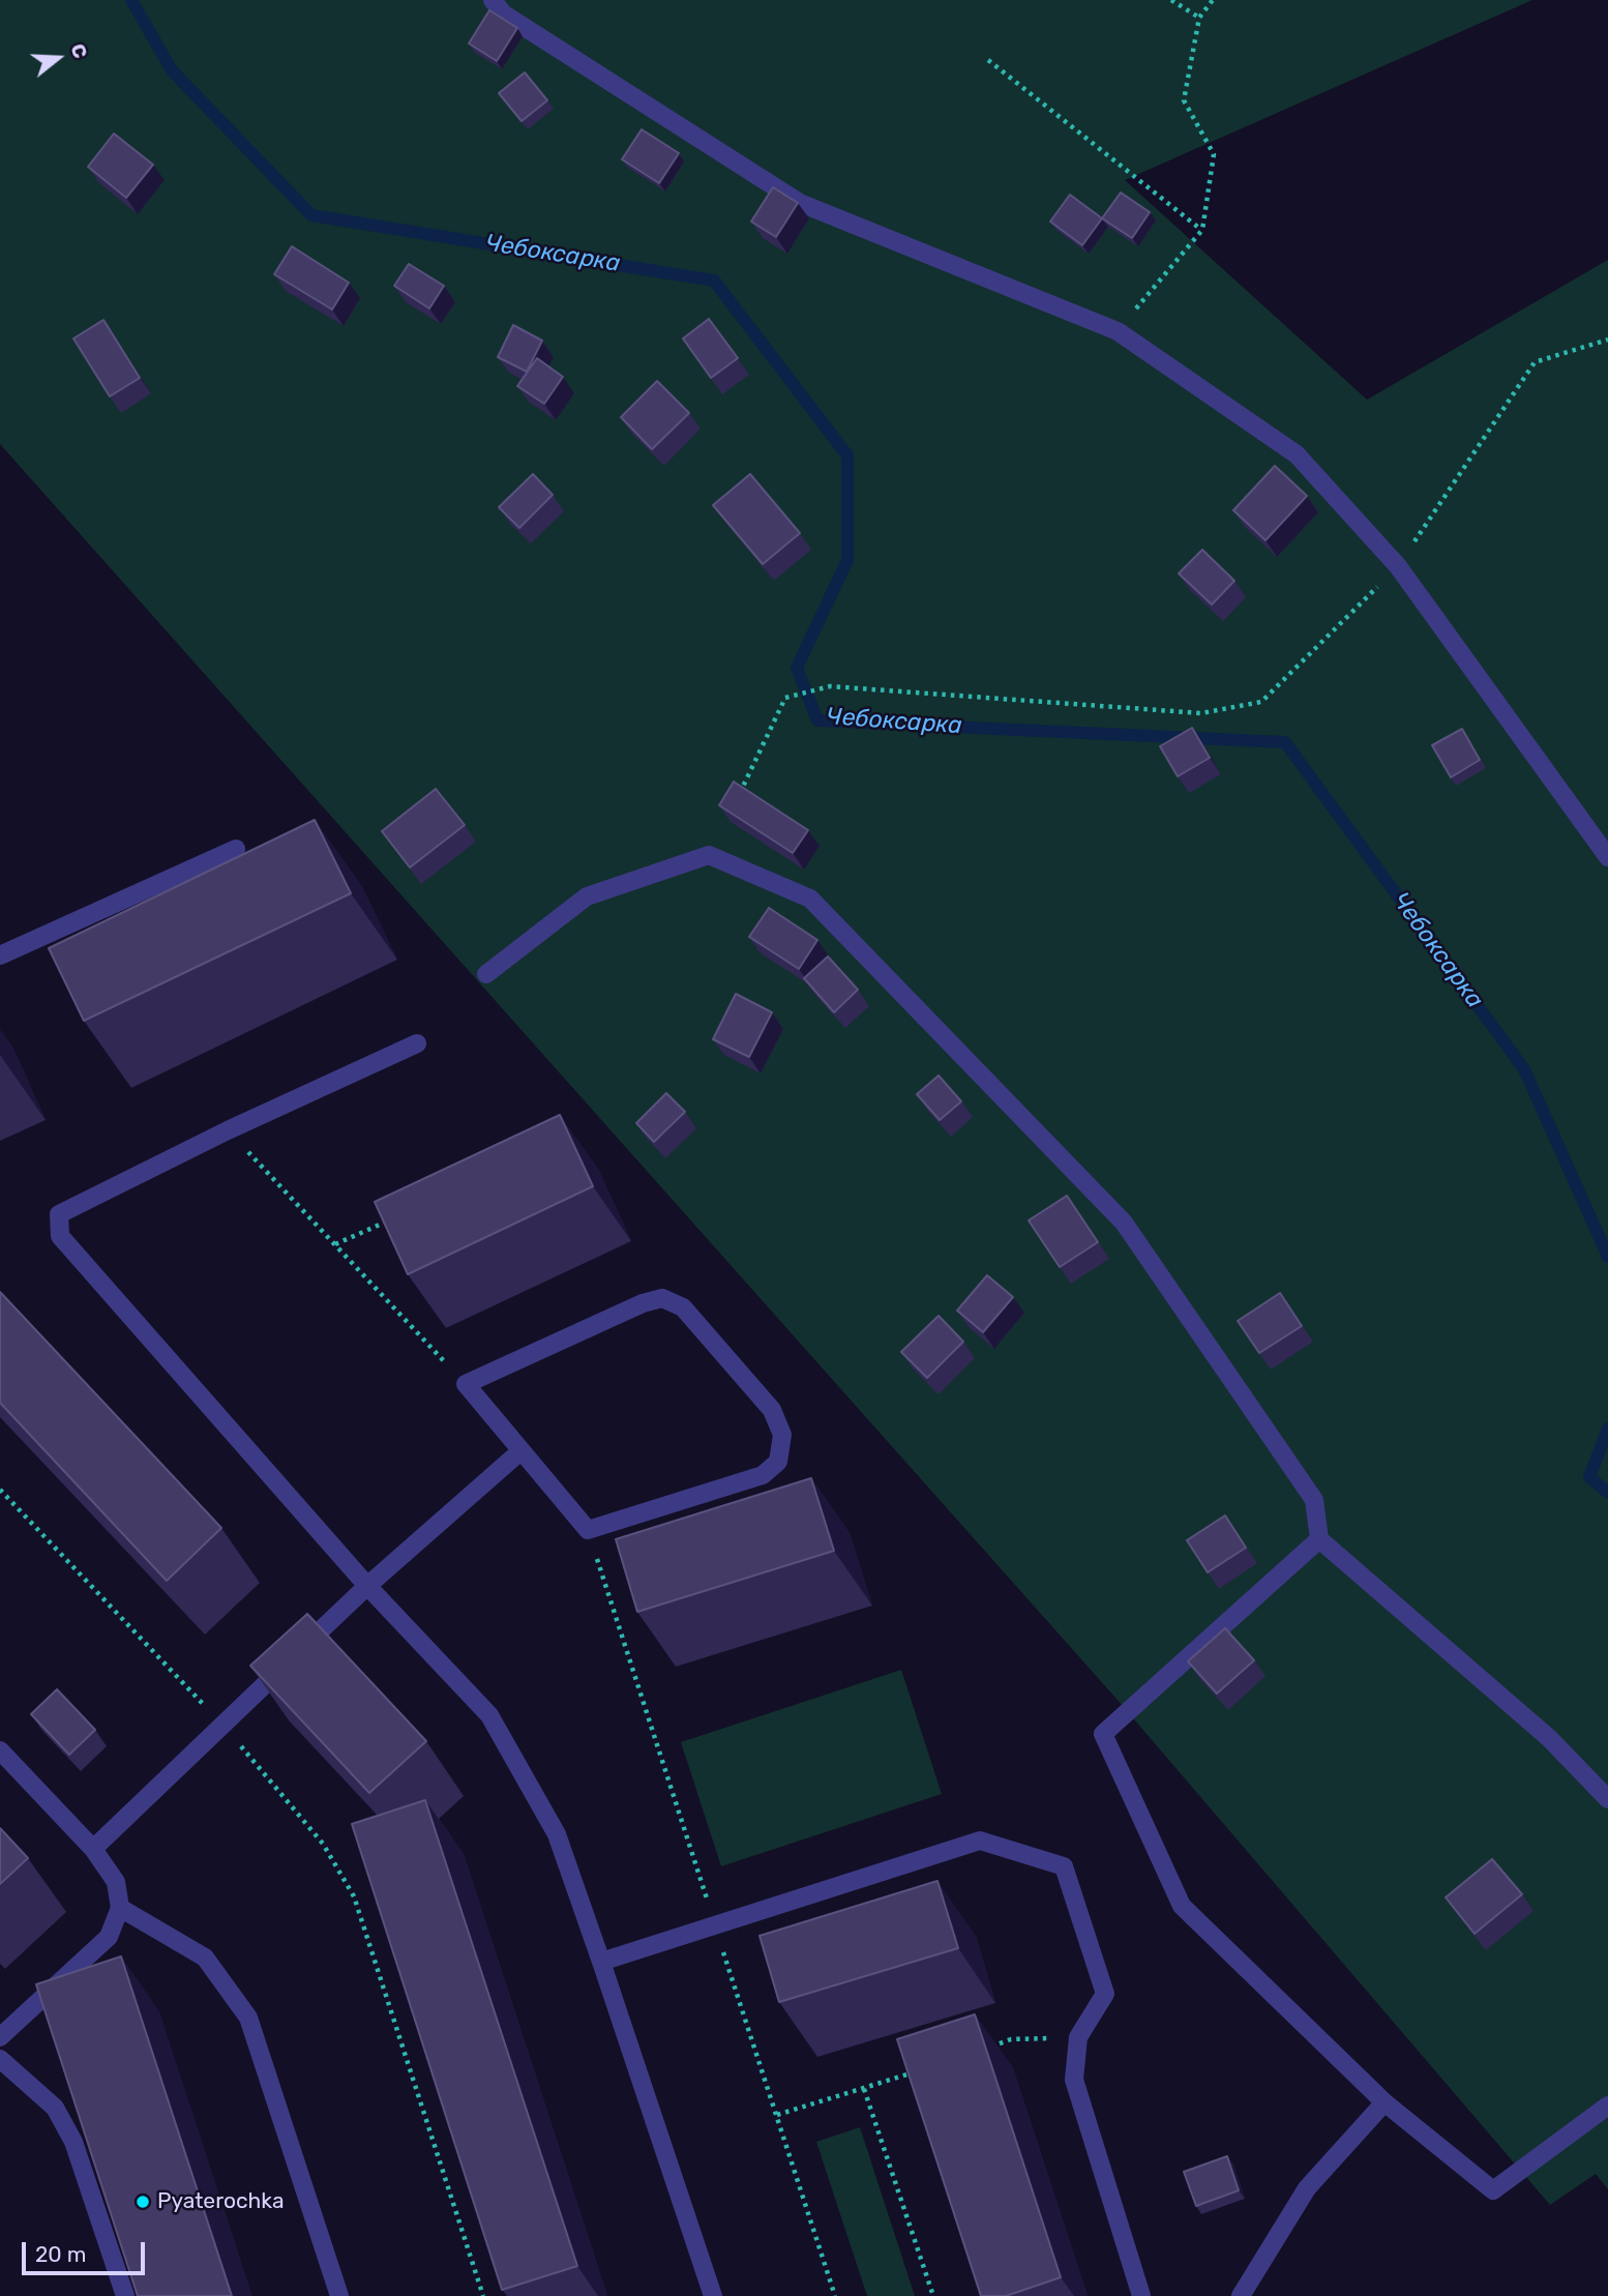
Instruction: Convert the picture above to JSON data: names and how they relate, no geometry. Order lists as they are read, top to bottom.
{
  "water": ["Чебоксарка"],
  "places": ["Pyaterochka"],
  "scale_bar": "20 m",
  "north": "right"
}
